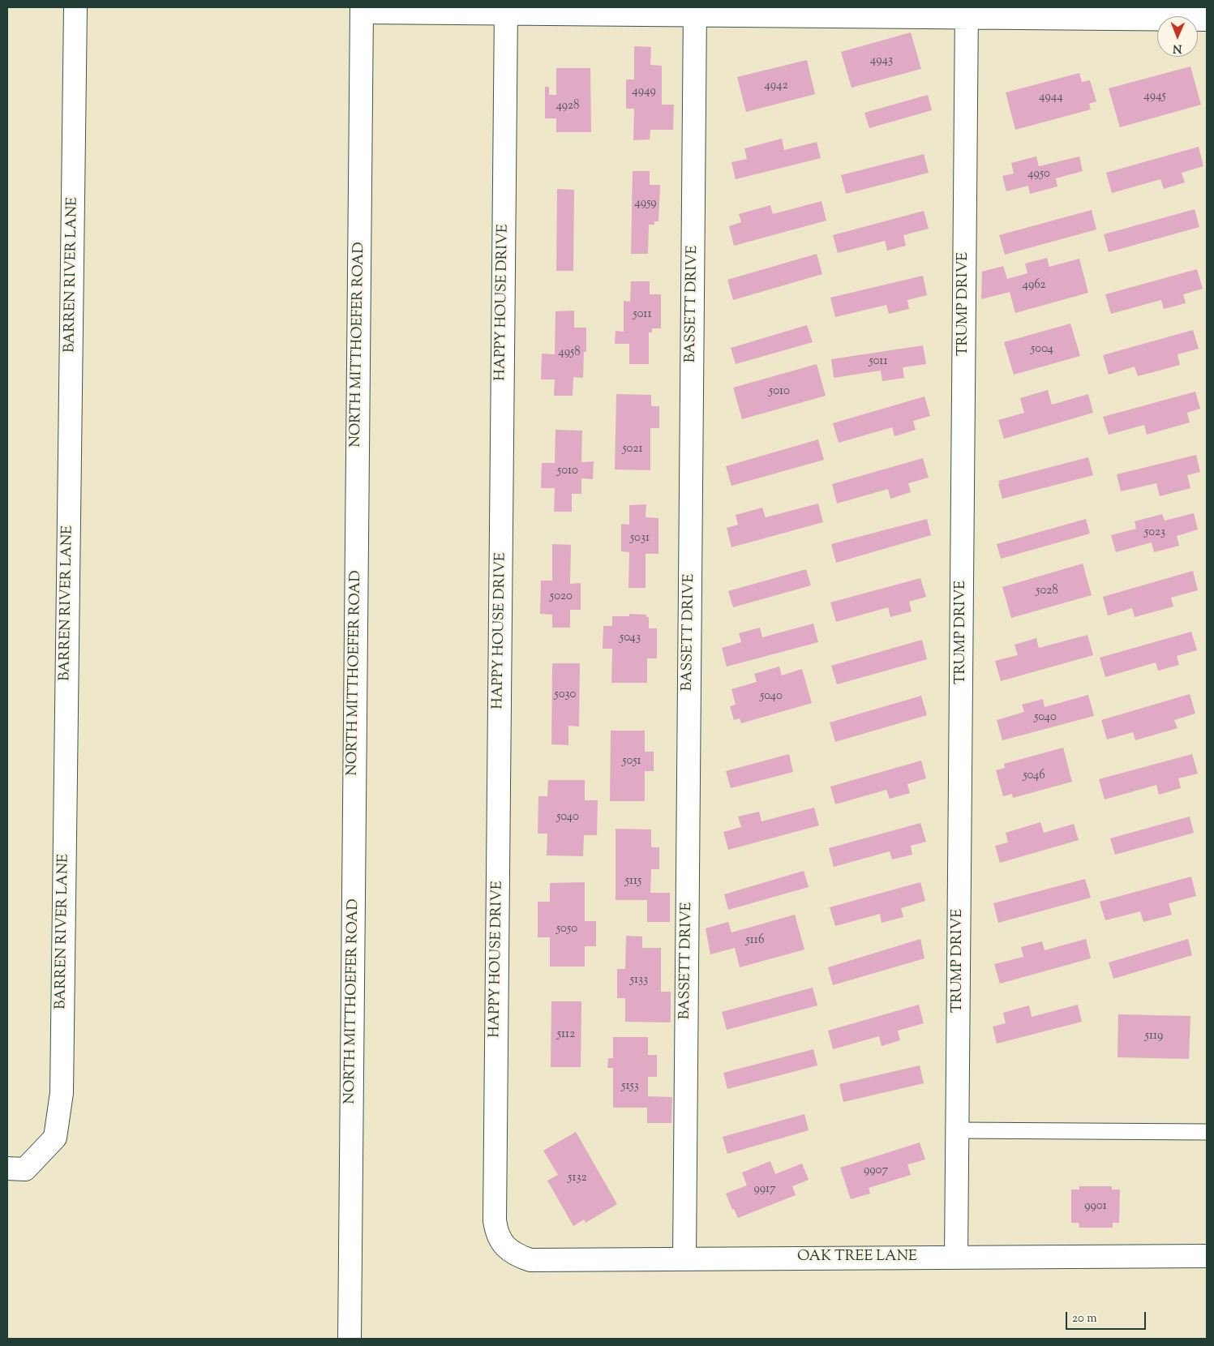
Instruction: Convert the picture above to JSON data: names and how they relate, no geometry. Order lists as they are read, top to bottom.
{
  "streets": {
    "street": [
      "BARREN RIVER LANE",
      "HAPPY HOUSE DRIVE",
      "BASSETT DRIVE",
      "TRUMP DRIVE",
      "NORTH MITTHOEFER ROAD",
      "OAK TREE LANE"
    ]
  },
  "crossings": [
    ["HAPPY HOUSE DRIVE", "OAK TREE LANE"],
    ["BASSETT DRIVE", "OAK TREE LANE"],
    ["TRUMP DRIVE", "OAK TREE LANE"]
  ],
  "house_numbers": [
    "4943",
    "4942",
    "4949",
    "4945",
    "4944",
    "4928",
    "4950",
    "4959",
    "4962",
    "5011",
    "5004",
    "4958",
    "5011",
    "5010",
    "5021",
    "5010",
    "5023",
    "5031",
    "5028",
    "5020",
    "5043",
    "5030",
    "5040",
    "5040",
    "5051",
    "5046",
    "5040",
    "5115",
    "5050",
    "5116",
    "5133",
    "5112",
    "5119",
    "5153",
    "9907",
    "5132",
    "9917",
    "9901"
  ],
  "scale_bar": "20 m",
  "north": "bottom"
}
